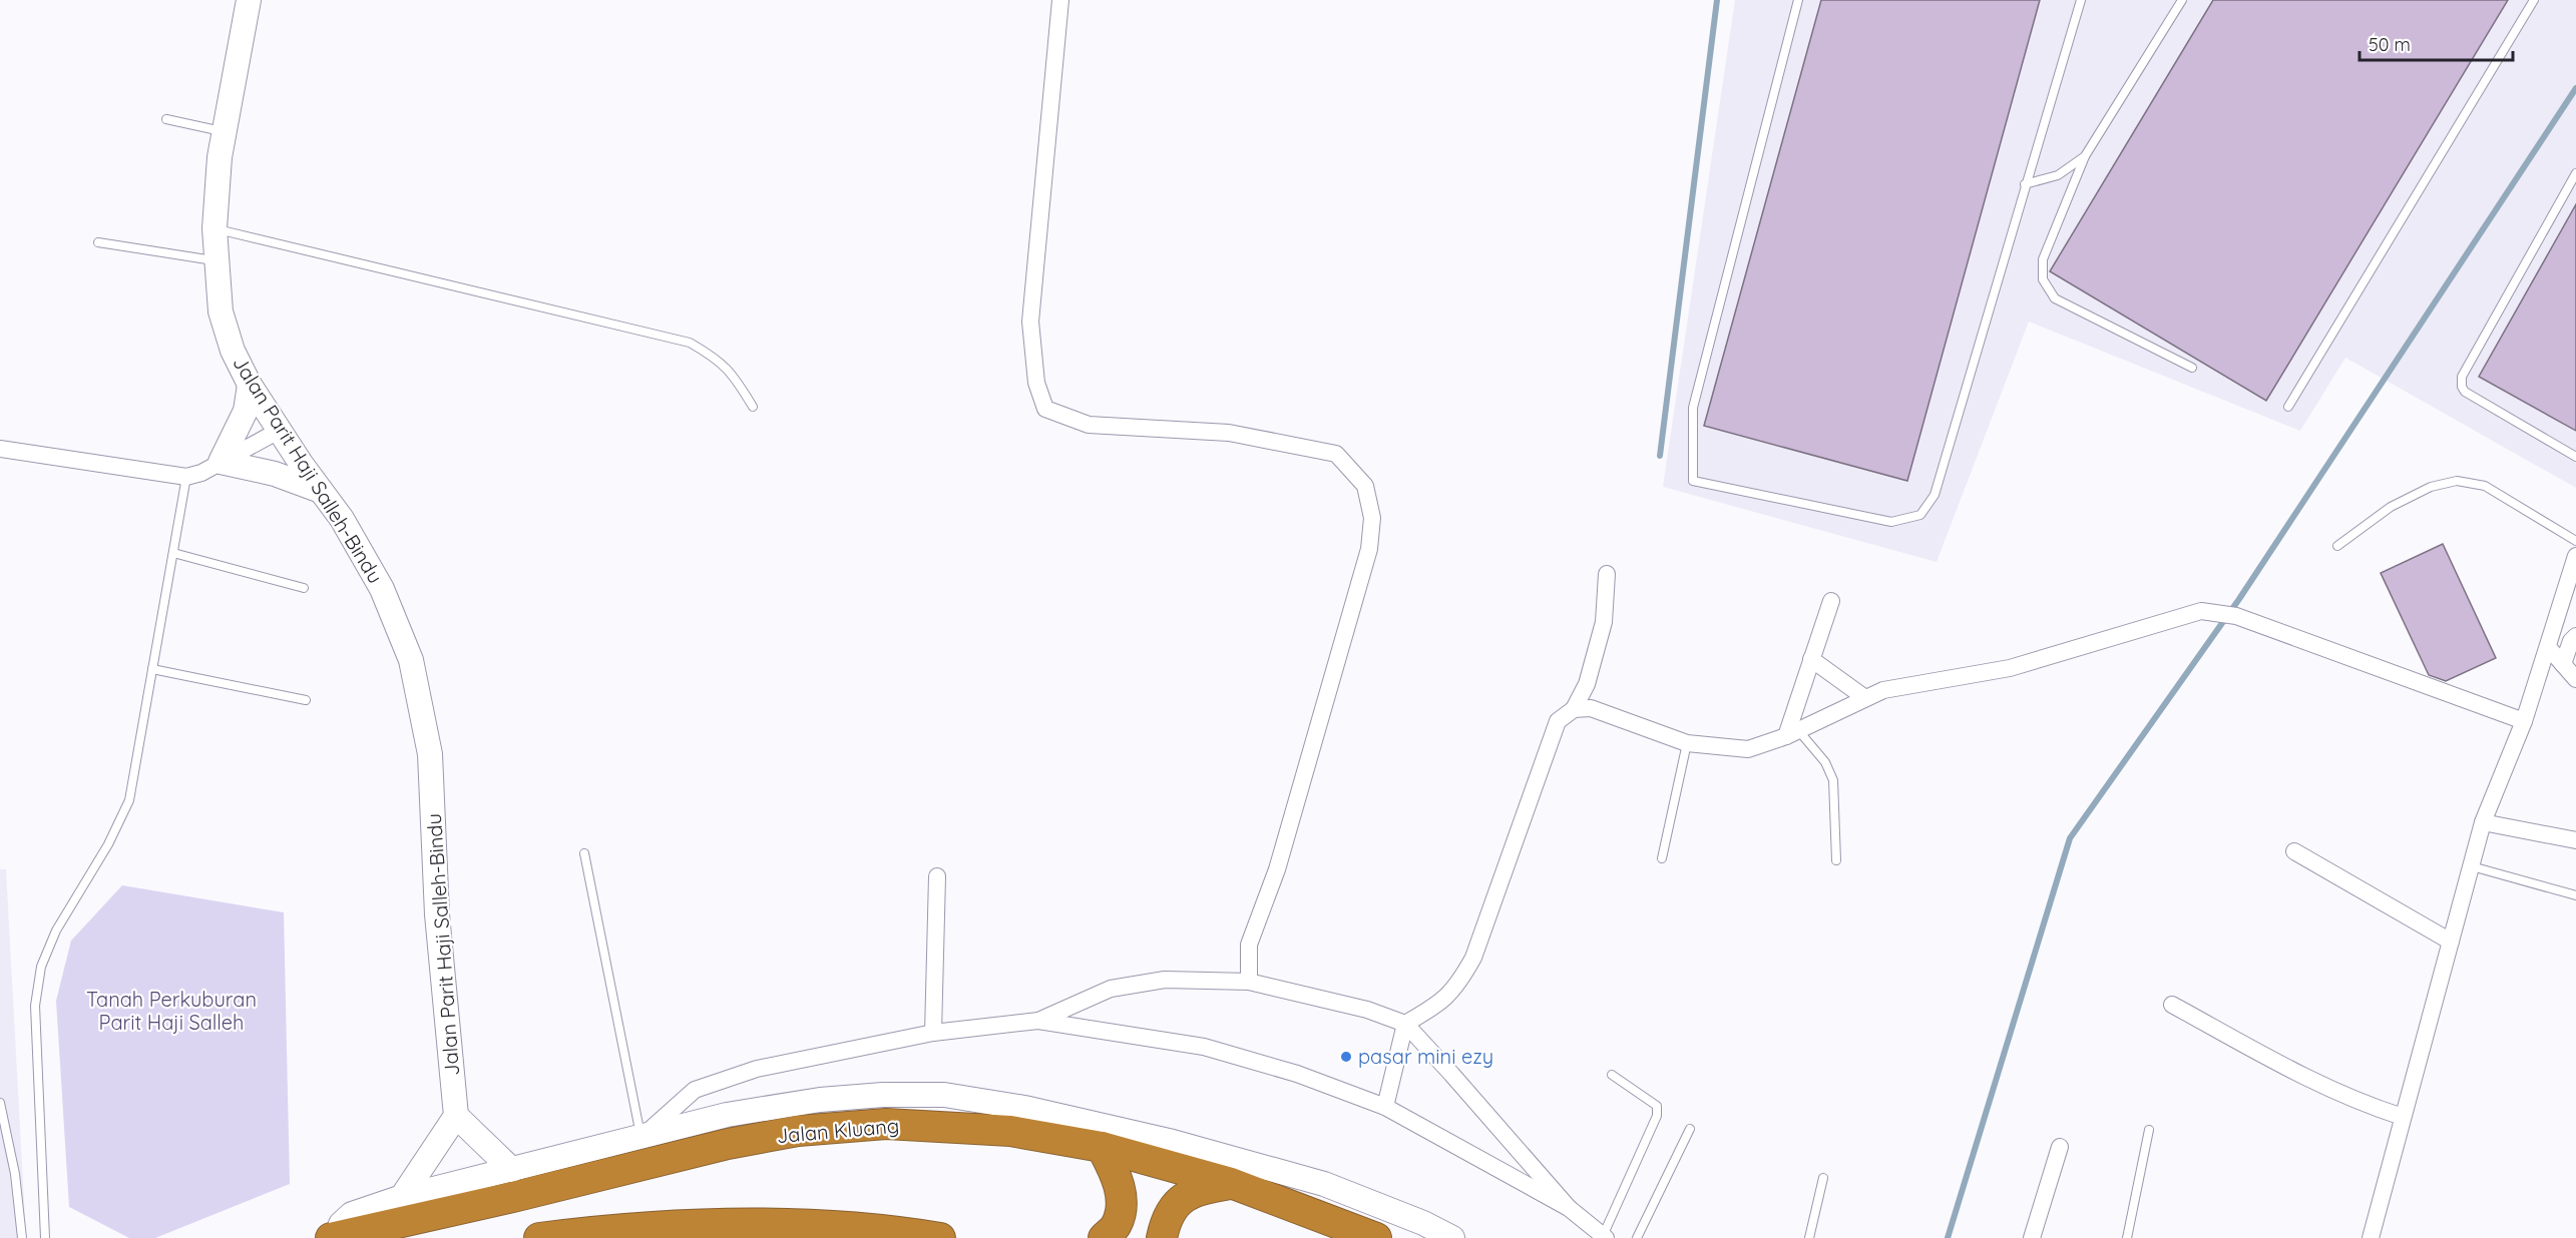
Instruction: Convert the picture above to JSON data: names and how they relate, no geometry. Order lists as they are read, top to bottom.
{
  "streets": {
    "highway": ["Jalan Kluang"],
    "main road": ["Jalan Parit Haji Salleh-Bindu"]
  },
  "parks": ["Tanah Perkuburan Parit Haji Salleh"],
  "places": ["pasar mini ezy"],
  "scale_bar": "50 m"
}
